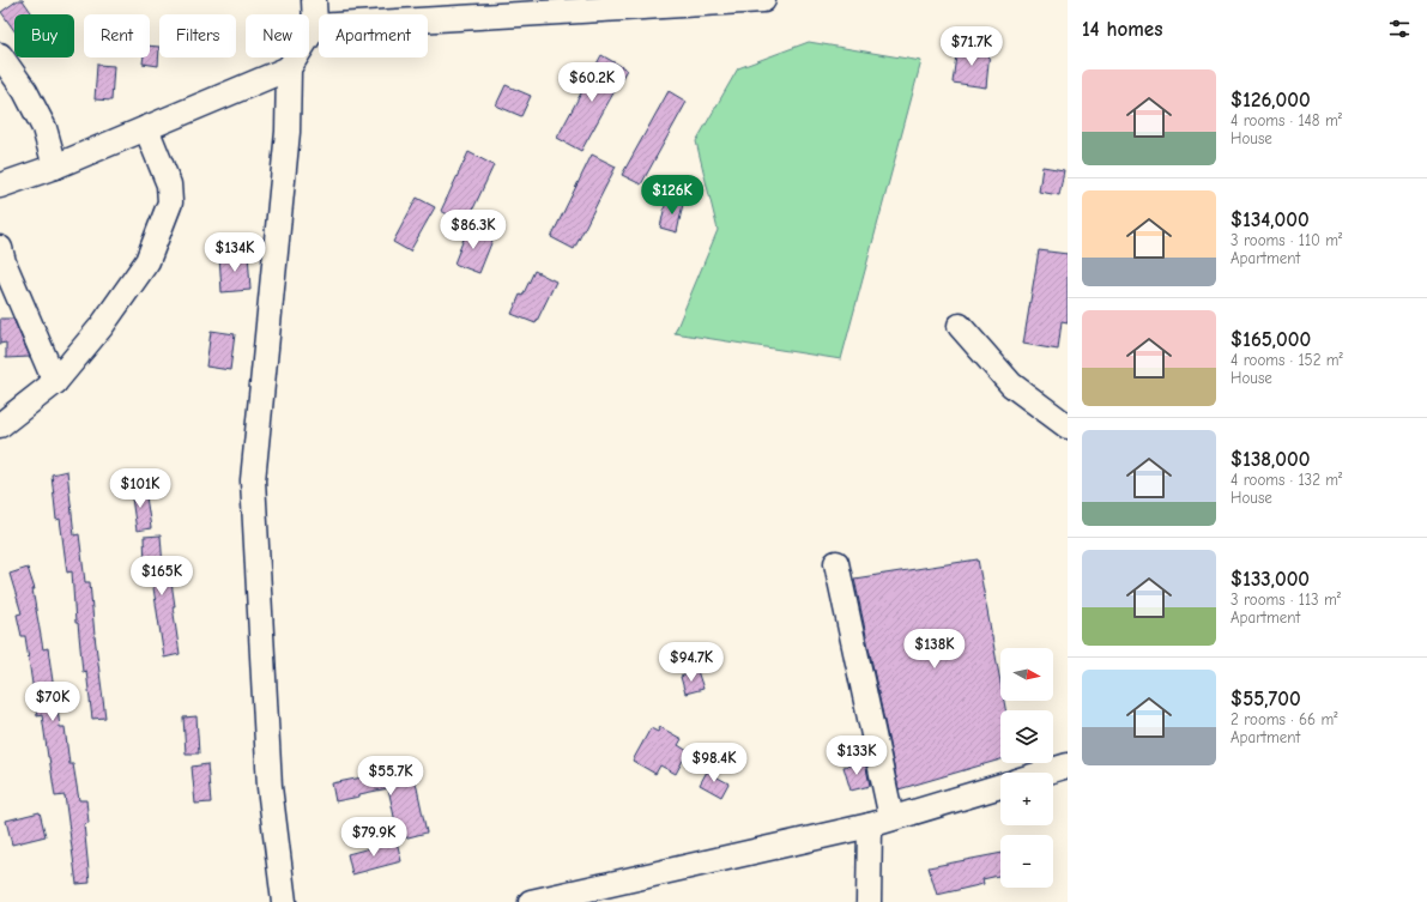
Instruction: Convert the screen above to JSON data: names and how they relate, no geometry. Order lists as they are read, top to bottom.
{
  "north": "right",
  "page": {
    "heading": "14 homes",
    "chip": [
      "Buy",
      "Rent",
      "Filters",
      "New",
      "Apartment"
    ],
    "price": [
      "$71.7K",
      "$60.2K",
      "$126K",
      "$86.3K",
      "$134K",
      "$101K",
      "$165K",
      "$138K",
      "$94.7K",
      "$70K",
      "$133K",
      "$98.4K",
      "$55.7K",
      "$79.9K"
    ],
    "list": [
      {
        "name": "$126,000",
        "note": "4 rooms · 148 m² · House"
      },
      {
        "name": "$134,000",
        "note": "3 rooms · 110 m² · Apartment"
      },
      {
        "name": "$165,000",
        "note": "4 rooms · 152 m² · House"
      },
      {
        "name": "$138,000",
        "note": "4 rooms · 132 m² · House"
      },
      {
        "name": "$133,000",
        "note": "3 rooms · 113 m² · Apartment"
      },
      {
        "name": "$55,700",
        "note": "2 rooms · 66 m² · Apartment"
      }
    ],
    "map_buttons": ["+", "−"]
  }
}
